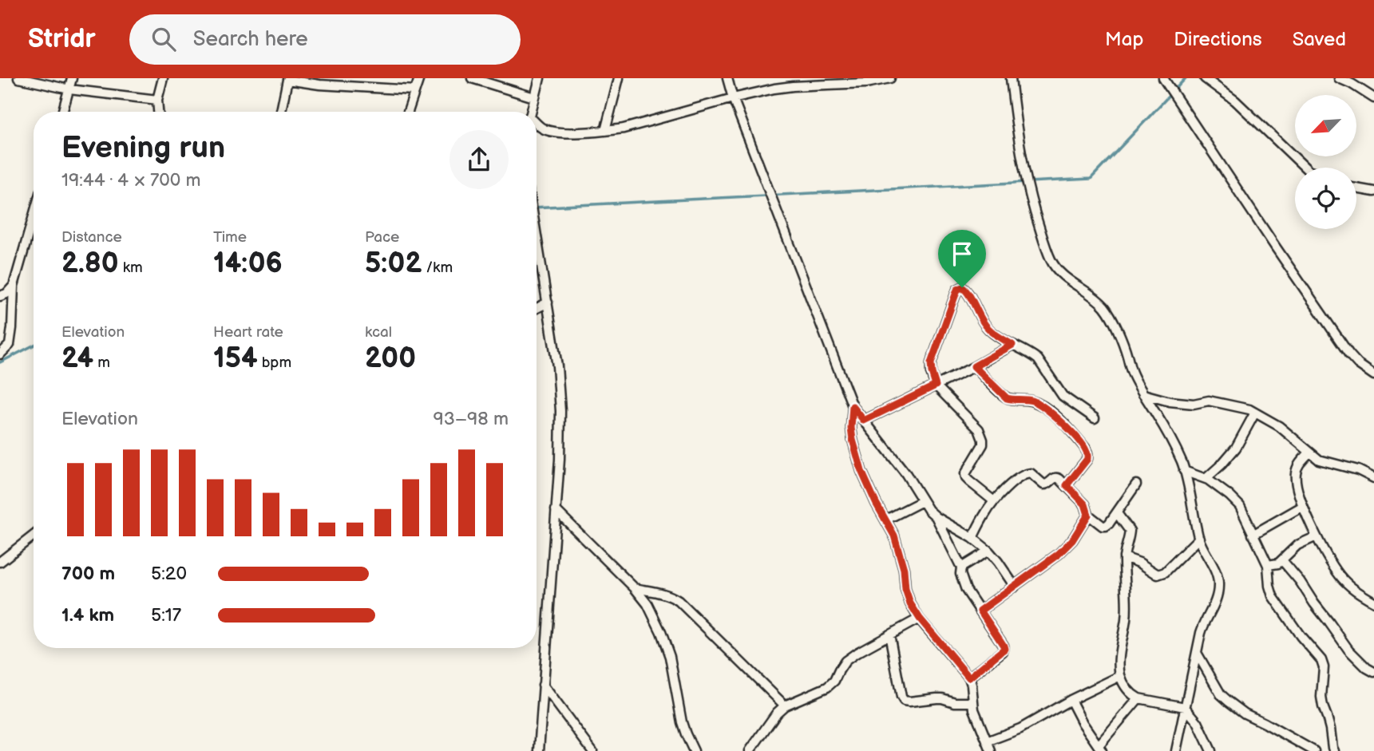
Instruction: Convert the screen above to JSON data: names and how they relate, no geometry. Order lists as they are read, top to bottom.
{
  "north": "bottom left",
  "page": {
    "header": "Stridr",
    "search": "Search here",
    "nav": ["Map", "Directions", "Saved"],
    "heading": ["Evening run", "19:44 · 4 × 700 m"],
    "stats": [
      ["Distance", "2.80 km"],
      ["Time", "14:06"],
      ["Pace", "5:02 /km"],
      ["Elevation", "24 m"],
      ["Heart rate", "154 bpm"],
      ["kcal", "200"]
    ],
    "chart": ["Elevation", "93–98 m"],
    "list": [
      {
        "name": "700 m",
        "note": "5:20"
      },
      {
        "name": "1.4 km",
        "note": "5:17"
      }
    ]
  }
}
